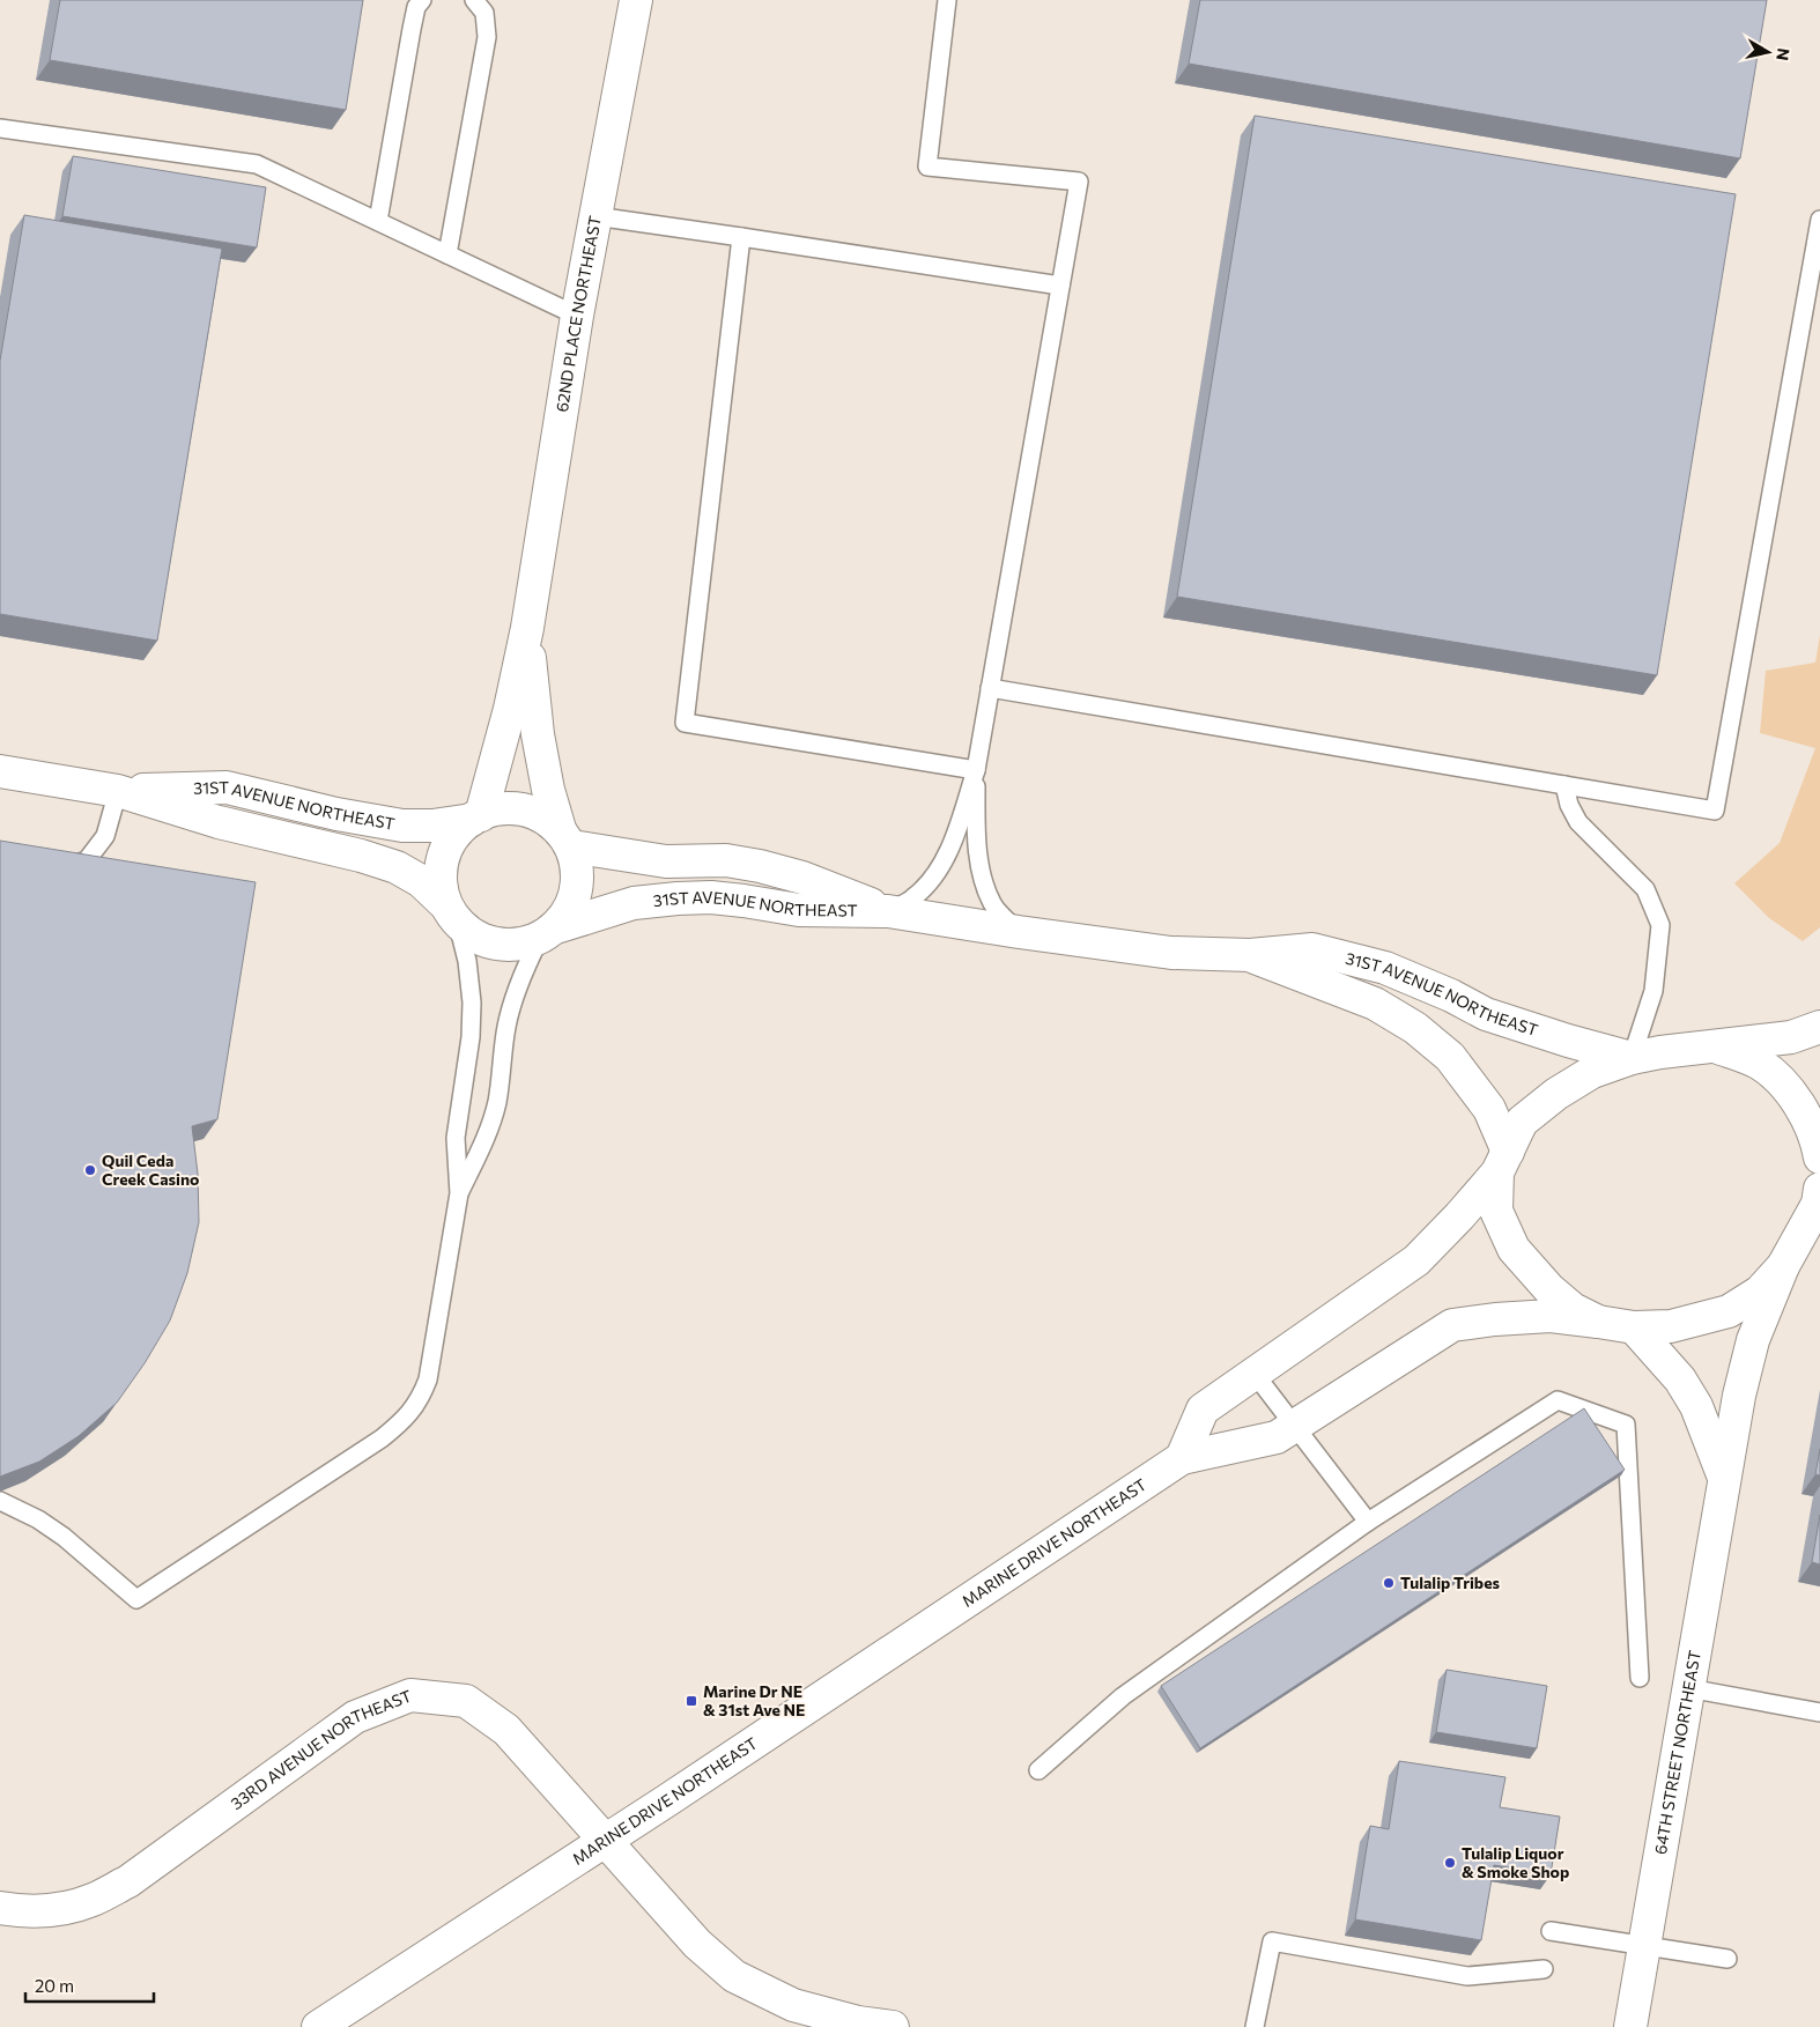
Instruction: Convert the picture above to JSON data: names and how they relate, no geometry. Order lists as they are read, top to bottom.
{
  "streets": {
    "street": [
      "62ND PLACE NORTHEAST",
      "31ST AVENUE NORTHEAST",
      "MARINE DRIVE NORTHEAST",
      "64TH STREET NORTHEAST",
      "33RD AVENUE NORTHEAST"
    ]
  },
  "crossings": [
    ["62ND PLACE NORTHEAST", "31ST AVENUE NORTHEAST"],
    ["MARINE DRIVE NORTHEAST", "64TH STREET NORTHEAST"],
    ["MARINE DRIVE NORTHEAST", "33RD AVENUE NORTHEAST"]
  ],
  "places": {
    "other": ["Quil Ceda Creek Casino", "Tulalip Tribes", "Tulalip Liquor & Smoke Shop"],
    "transit": ["Marine Dr NE & 31st Ave NE"]
  },
  "scale_bar": "20 m",
  "north": "right"
}
